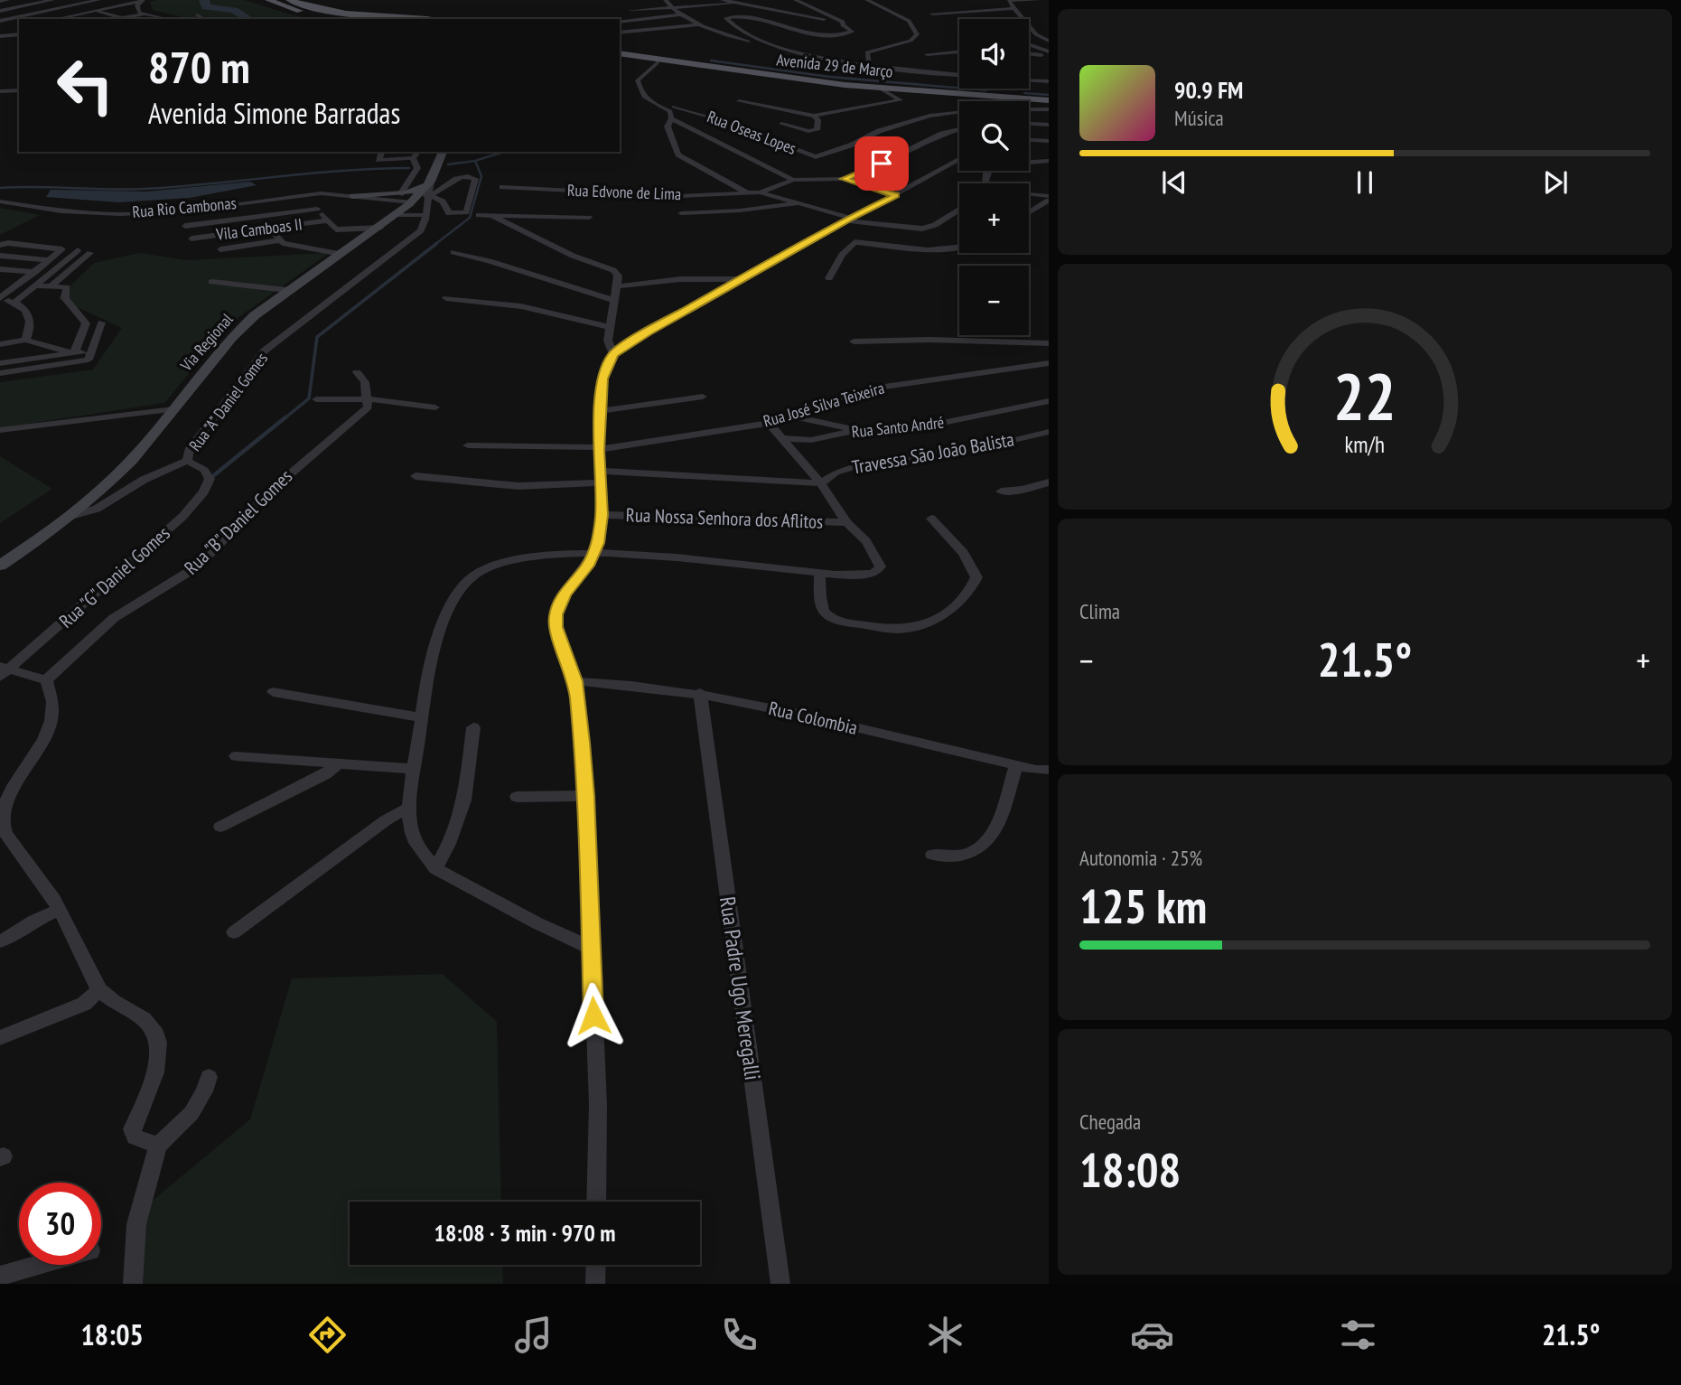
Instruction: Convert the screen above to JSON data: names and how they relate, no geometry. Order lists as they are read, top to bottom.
{
  "streets": {
    "main road": ["Avenida 29 de Março", "Via Regional"],
    "street": [
      "Rua Oseas Lopes",
      "Rua Edvone de Lima",
      "Rua Rio Cambonas",
      "Vila Camboas II",
      "Rua \"A\" Daniel Gomes",
      "Rua José Silva Teixeira",
      "Rua Santo André",
      "Travessa São João Balista",
      "Rua Nossa Senhora dos Aflitos",
      "Rua \"B\" Daniel Gomes",
      "Rua \"G\" Daniel Gomes",
      "Rua Colombia",
      "Rua Padre Ugo Meregalli"
    ]
  },
  "crossings": [
    ["Rua Rio Cambonas", "Via Regional"],
    ["Via Regional", "Rua \"A\" Daniel Gomes"],
    ["Rua \"A\" Daniel Gomes", "Rua \"G\" Daniel Gomes"],
    ["Rua Colombia", "Rua Padre Ugo Meregalli"]
  ],
  "page": {
    "map_buttons": ["+", "−"],
    "turn": ["870 m", "Avenida Simone Barradas"],
    "song": ["90.9 FM", "Música"],
    "tile": [
      "Clima",
      ["Autonomia · 25%", "125 km"],
      ["Chegada", "18:08"]
    ],
    "heat": ["−", "21.5°", "+"],
    "limit": "30",
    "trip": "18:08 · 3 min · 970 m",
    "tabs": ["18:05", "21.5°"],
    "gauge": ["22", "km/h"]
  }
}
